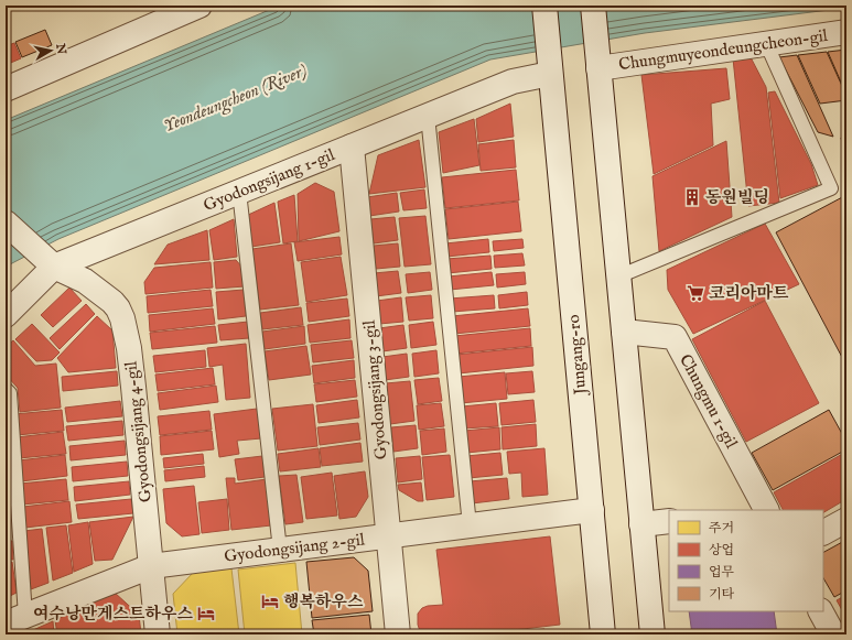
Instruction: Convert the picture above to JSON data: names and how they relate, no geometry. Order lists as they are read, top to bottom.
{
  "streets": {
    "street": [
      "Chungmuyeondeungcheon-gil",
      "Gyodongsijang 1-gil",
      "Jungang-ro",
      "Gyodongsijang 3-gil",
      "Chungmu 1-gil",
      "Gyodongsijang 4-gil",
      "Gyodongsijang 2-gil"
    ]
  },
  "crossings": [
    ["Gyodongsijang 1-gil", "Jungang-ro"],
    ["Gyodongsijang 1-gil", "Gyodongsijang 3-gil"],
    ["Gyodongsijang 1-gil", "Gyodongsijang 4-gil"],
    ["Jungang-ro", "Gyodongsijang 2-gil"],
    ["Gyodongsijang 3-gil", "Gyodongsijang 2-gil"],
    ["Gyodongsijang 4-gil", "Gyodongsijang 2-gil"]
  ],
  "water": ["Yeondeungcheon (River)"],
  "places": {
    "building": ["동원빌딩"],
    "supermarket": ["코리아마트"],
    "hotel": ["행복하우스", "여수낭만게스트하우스"]
  },
  "legend": [
    "주거",
    "상업",
    "업무",
    "기타"
  ],
  "north": "right"
}
